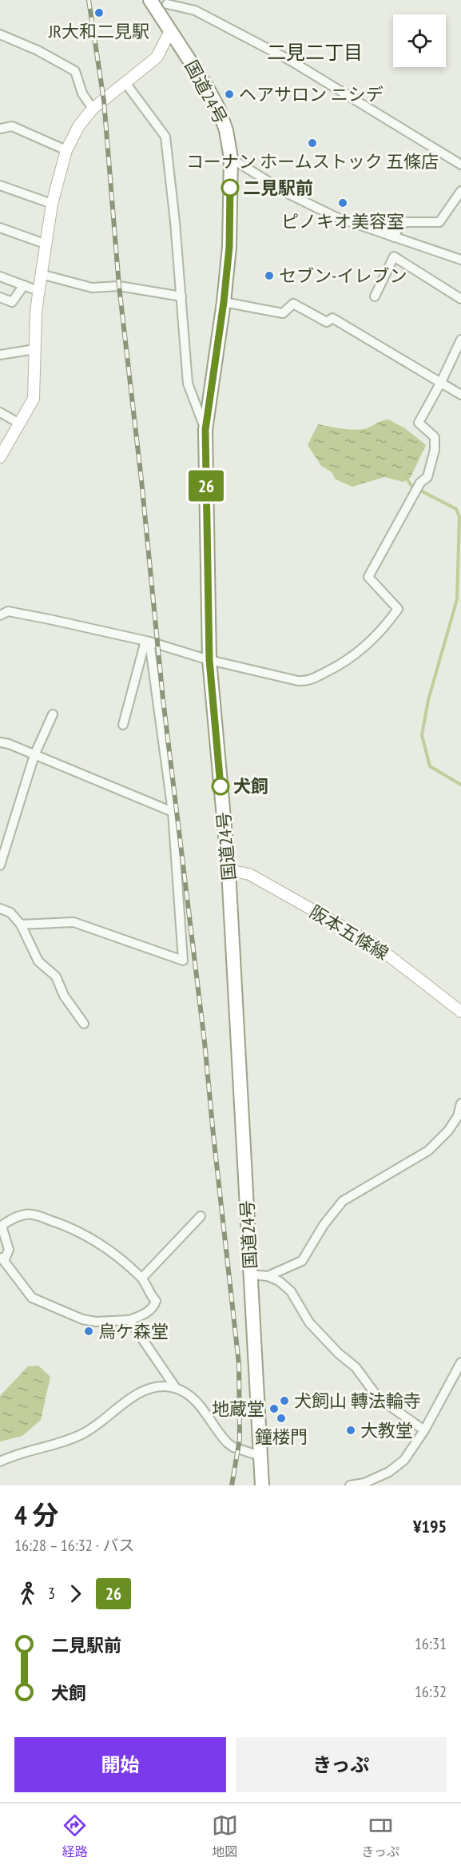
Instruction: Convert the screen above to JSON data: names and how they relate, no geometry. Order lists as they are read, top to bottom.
{
  "streets": {
    "highway": ["国道24号"],
    "main road": ["阪本五條線"]
  },
  "crossings": [
    ["国道24号", "阪本五條線"]
  ],
  "districts": ["二見二丁目"],
  "places": [
    "JR大和二見駅",
    "ヘアサロン ニシデ",
    "コーナン ホームストック 五條店",
    "二見駅前",
    "ピノキオ美容室",
    "セブン-イレブン",
    "犬飼",
    "烏ケ森堂",
    "犬飼山 轉法輪寺",
    "地蔵堂",
    "鐘楼門",
    "大教堂"
  ],
  "lines": ["bus line 26"],
  "page": {
    "on_map": "26",
    "heading": ["4 分", "16:28 – 16:32 · バス", "¥195"],
    "legs": ["3", "26"],
    "list": [
      {
        "name": "二見駅前",
        "value": "16:31"
      },
      {
        "name": "犬飼",
        "value": "16:32"
      }
    ],
    "buttons": ["開始", "きっぷ"],
    "tabs": ["経路", "地図", "きっぷ"]
  }
}
